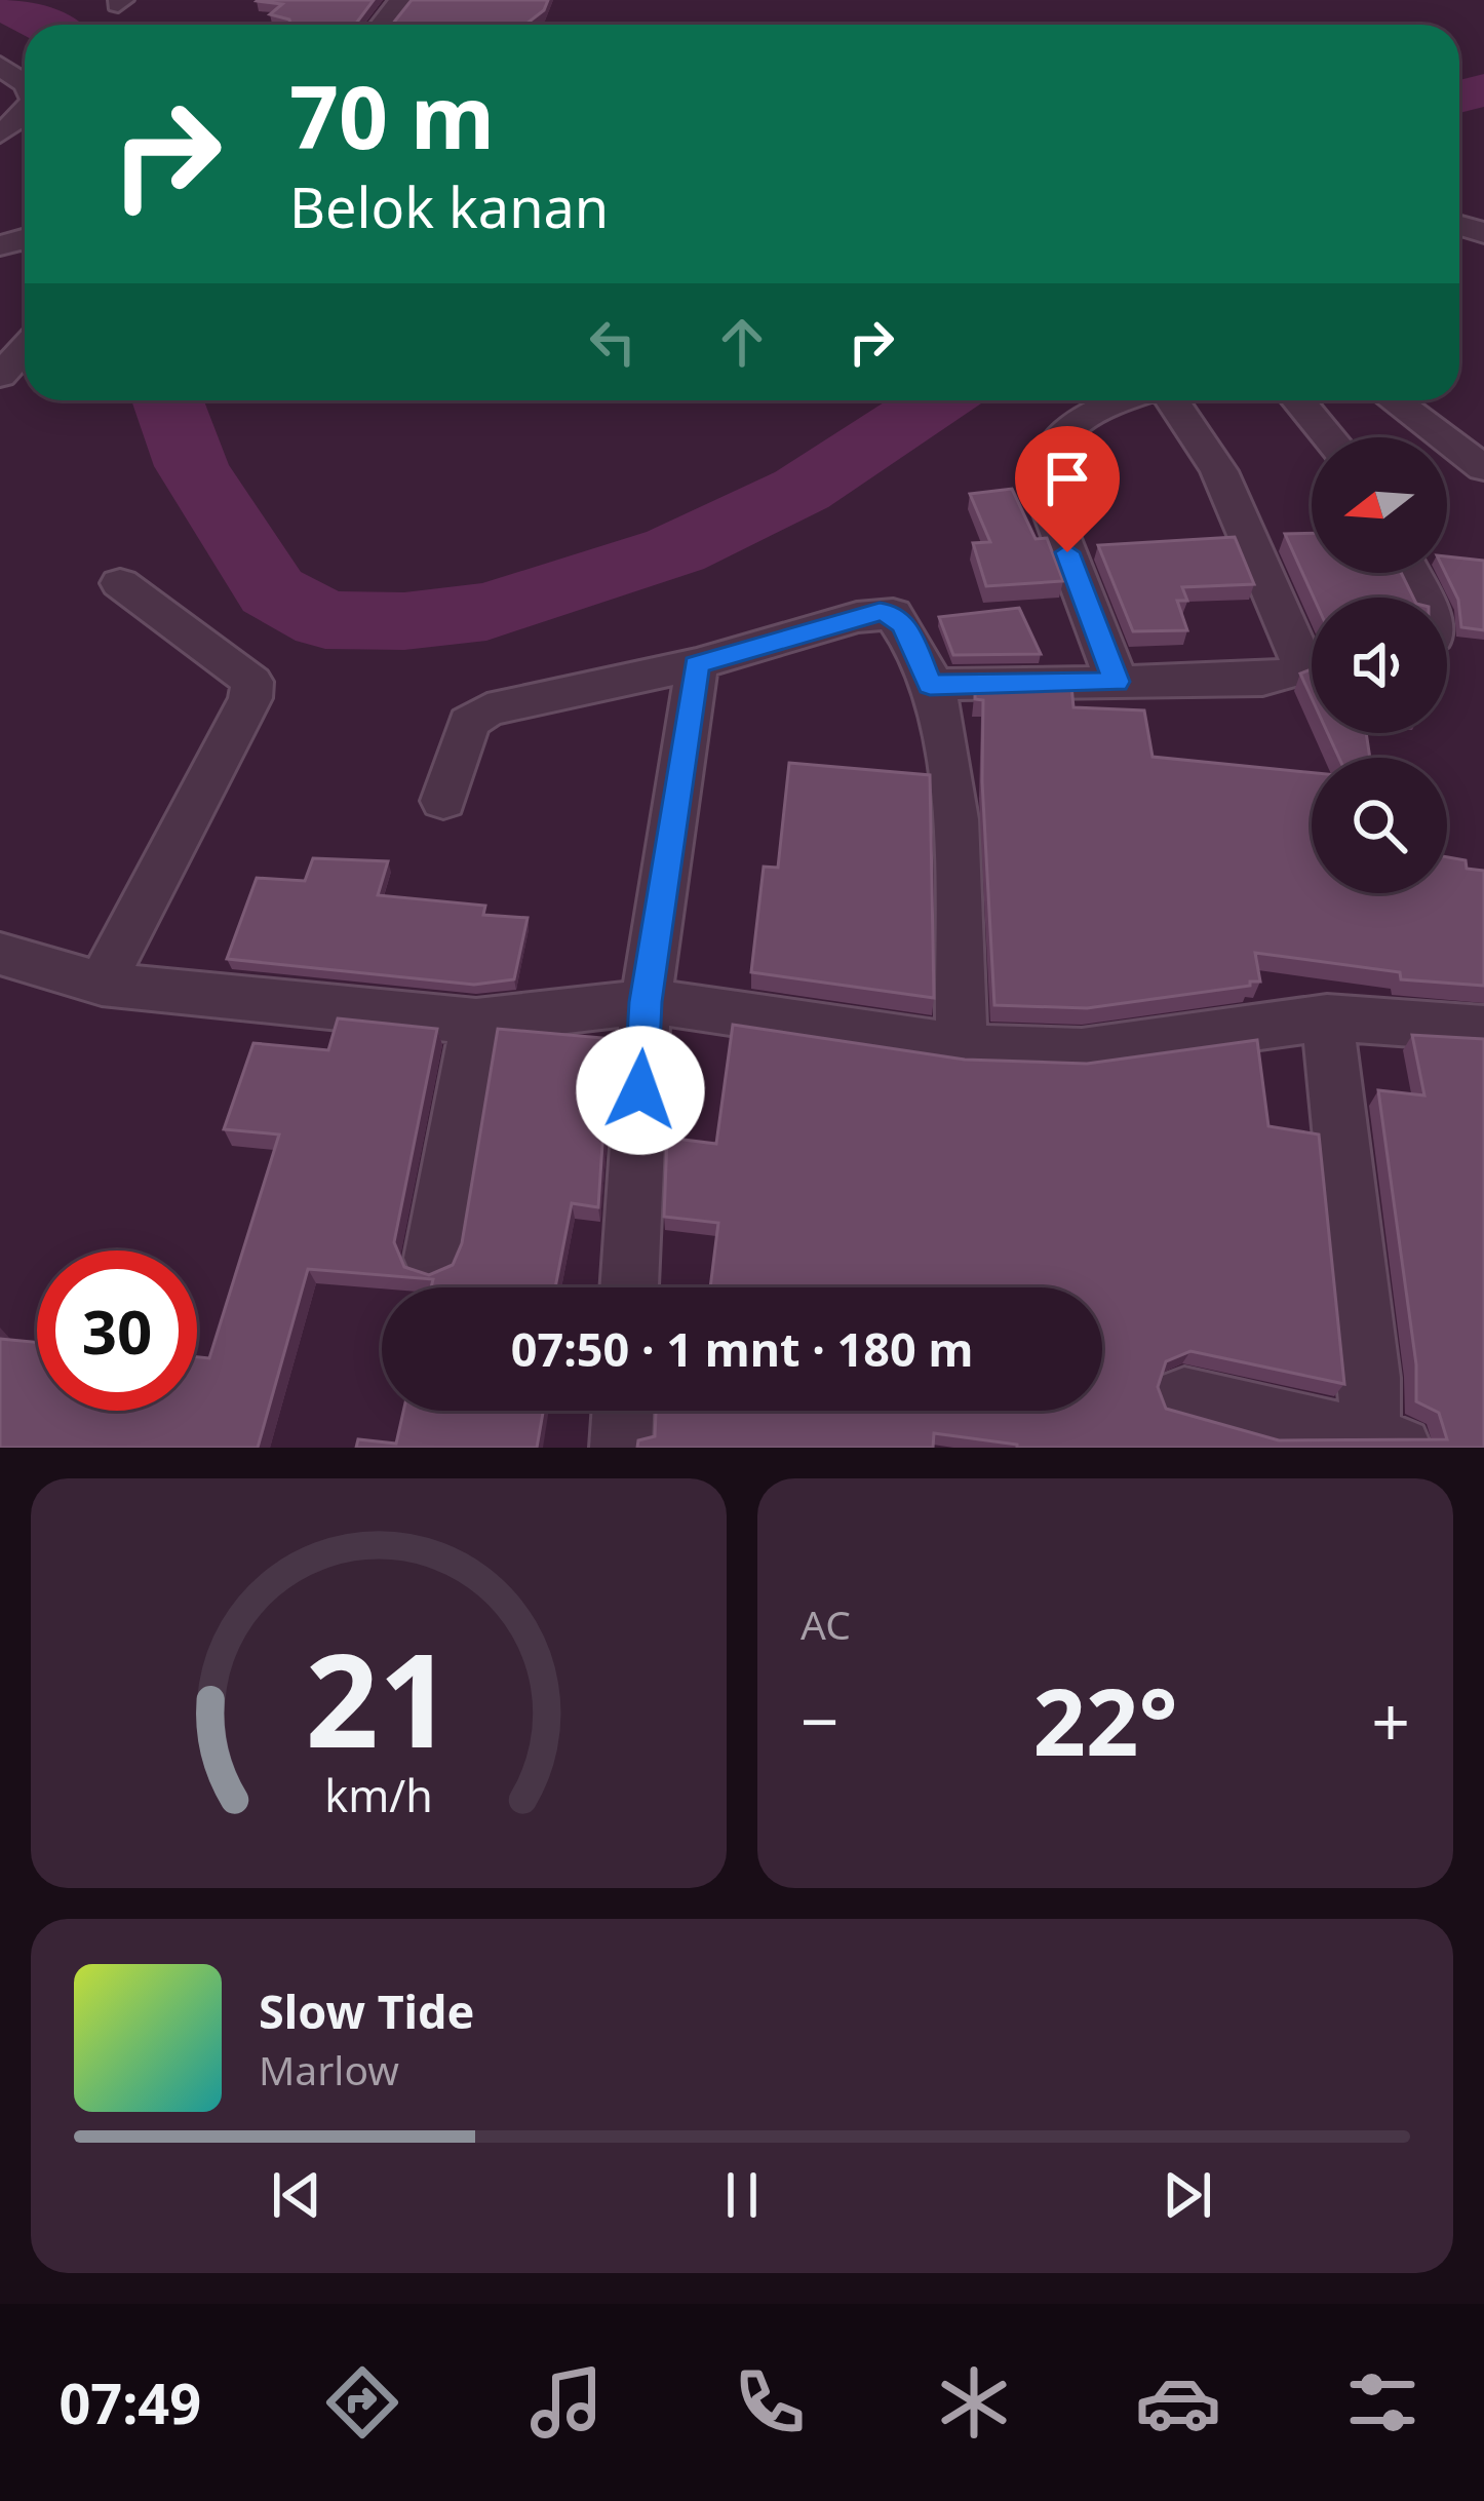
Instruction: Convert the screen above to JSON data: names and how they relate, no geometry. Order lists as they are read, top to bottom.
{
  "north": "left",
  "page": {
    "turn": ["70 m", "Belok kanan"],
    "limit": "30",
    "trip": "07:50 · 1 mnt · 180 m",
    "tile": "AC",
    "heat": ["−", "22°", "+"],
    "song": ["Slow Tide", "Marlow"],
    "tabs": "07:49",
    "gauge": ["21", "km/h"]
  }
}
